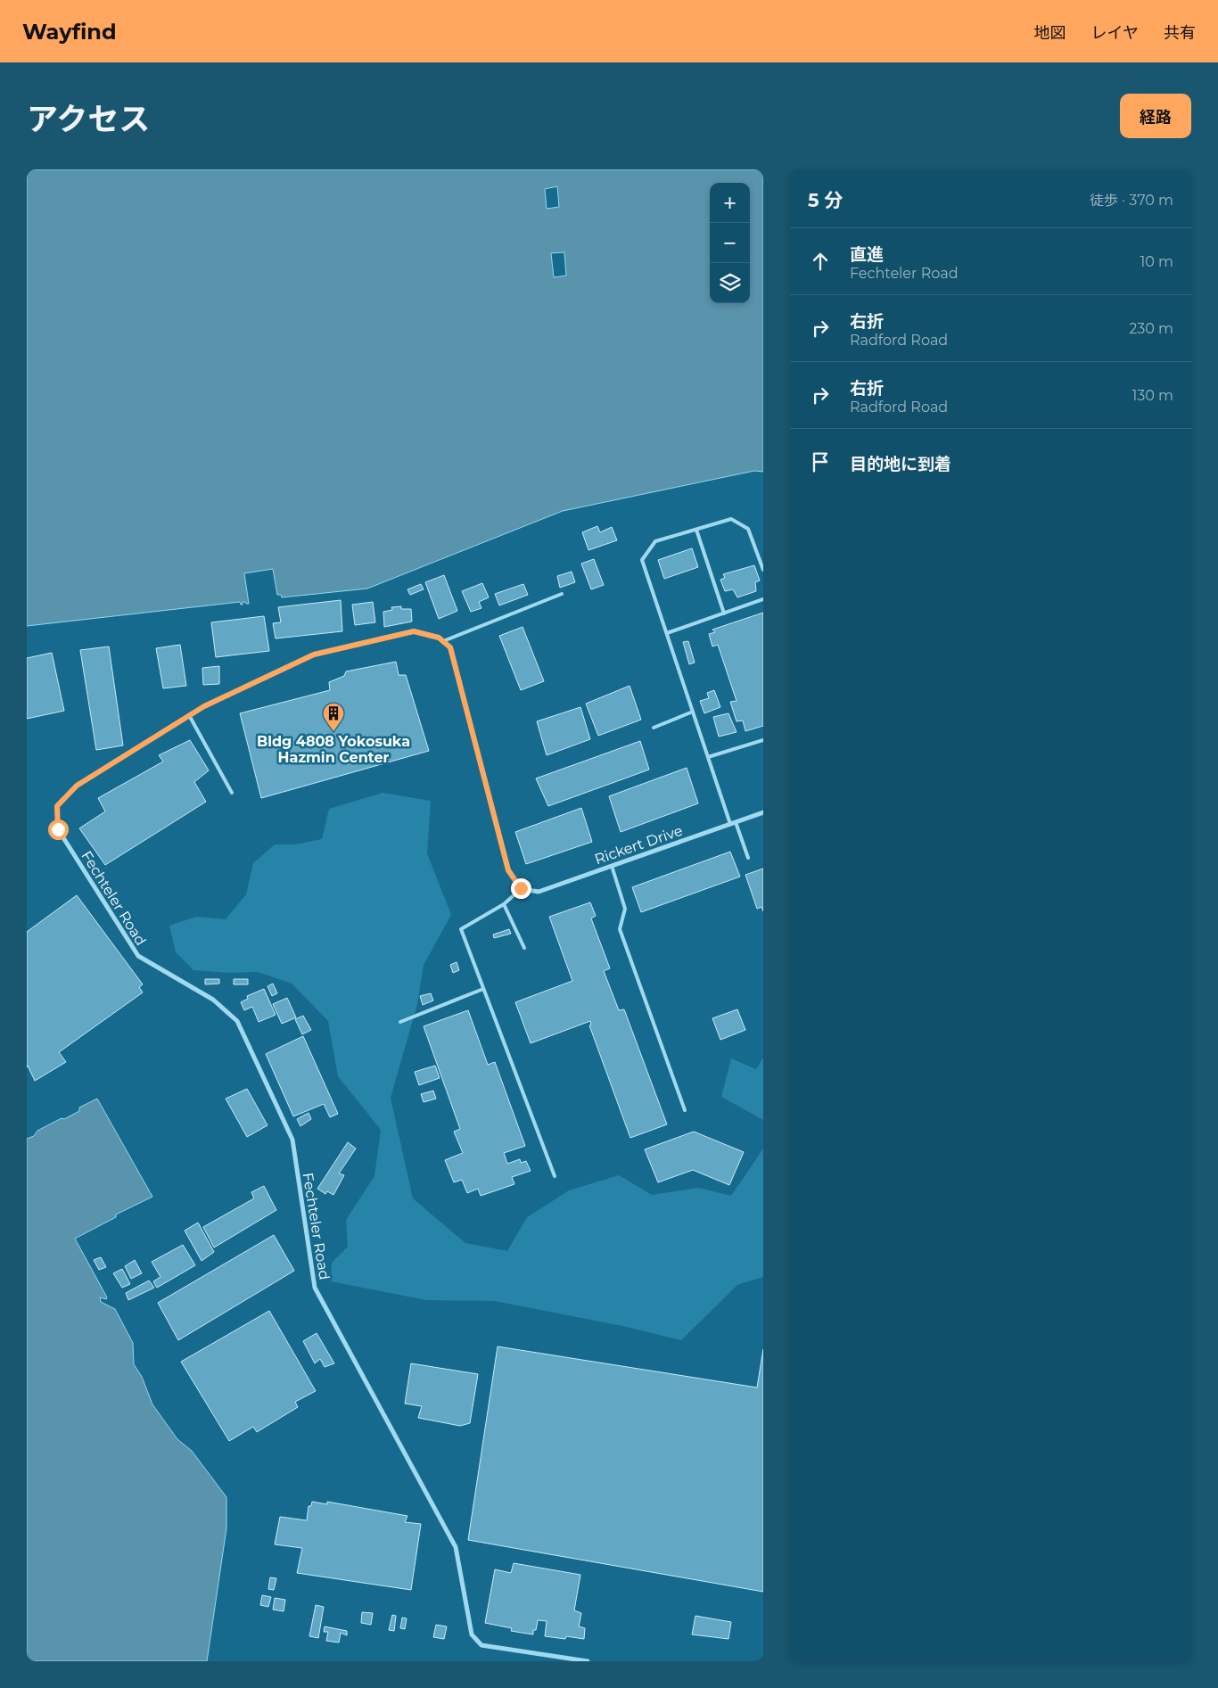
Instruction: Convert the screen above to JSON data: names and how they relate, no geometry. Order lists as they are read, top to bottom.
{
  "streets": {
    "street": ["Rickert Drive", "Fechteler Road"]
  },
  "places": {
    "building": ["Bldg 4808 Yokosuka Hazmin Center"]
  },
  "page": {
    "header": "Wayfind",
    "nav": ["地図", "レイヤ", "共有"],
    "title": "アクセス",
    "buttons": "経路",
    "heading": ["5 分", "徒歩 · 370 m"],
    "map_buttons": ["+", "−"],
    "list": [
      ["直進", "Fechteler Road", "10 m"],
      ["右折", "Radford Road", "230 m"],
      ["右折", "Radford Road", "130 m"],
      "目的地に到着"
    ]
  }
}
